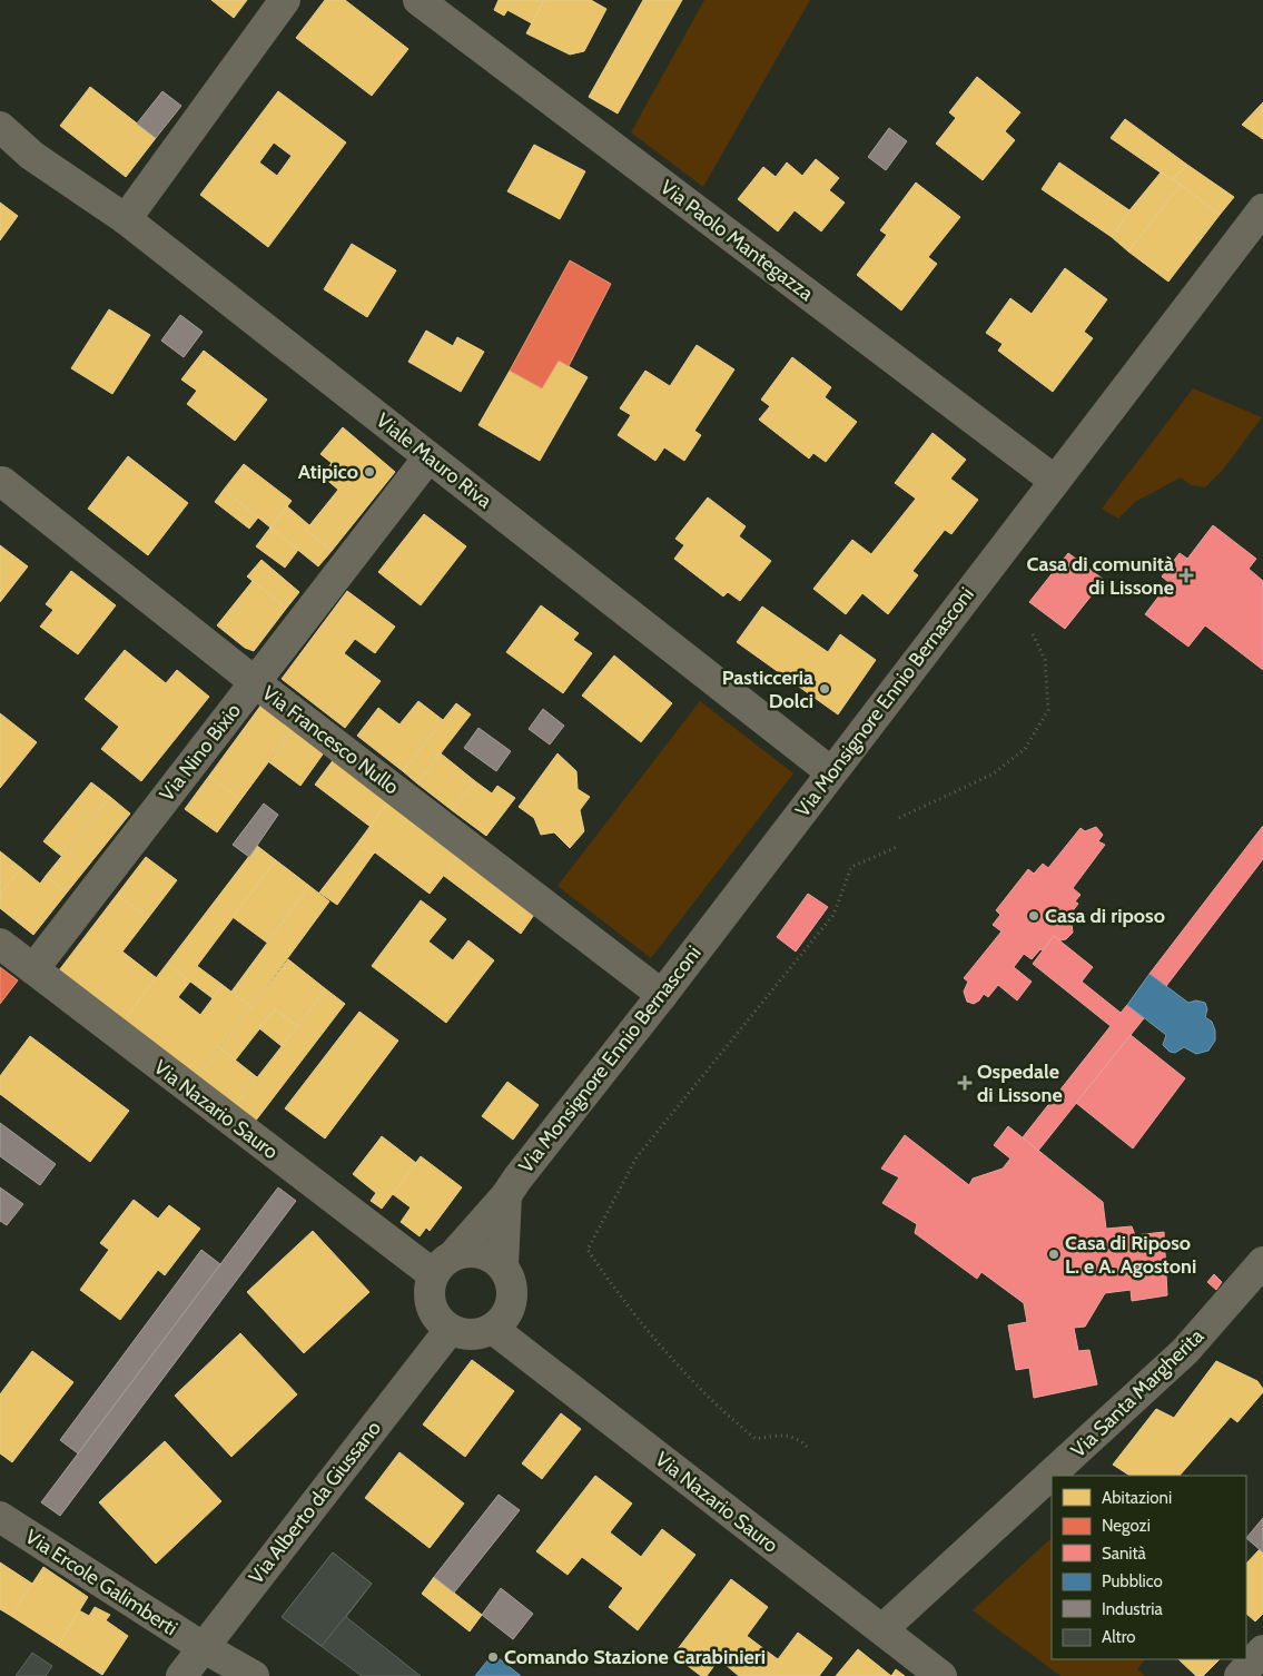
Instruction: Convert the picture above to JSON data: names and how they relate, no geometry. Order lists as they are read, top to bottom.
{
  "streets": {
    "street": [
      "Via Paolo Mantegazza",
      "Viale Mauro Riva",
      "Via Monsignore Ennio Bernasconi",
      "Via Francesco Nullo",
      "Via Nino Bixio",
      "Via Nazario Sauro",
      "Via Santa Margherita",
      "Via Alberto da Giussano",
      "Via Ercole Galimberti"
    ]
  },
  "crossings": [
    ["Via Paolo Mantegazza", "Via Monsignore Ennio Bernasconi"],
    ["Viale Mauro Riva", "Via Monsignore Ennio Bernasconi"],
    ["Viale Mauro Riva", "Via Nino Bixio"],
    ["Via Monsignore Ennio Bernasconi", "Via Francesco Nullo"],
    ["Via Monsignore Ennio Bernasconi", "Via Nazario Sauro"],
    ["Via Monsignore Ennio Bernasconi", "Via Alberto da Giussano"],
    ["Via Francesco Nullo", "Via Nino Bixio"],
    ["Via Nino Bixio", "Via Nazario Sauro"],
    ["Via Nazario Sauro", "Via Santa Margherita"],
    ["Via Nazario Sauro", "Via Alberto da Giussano"],
    ["Via Alberto da Giussano", "Via Ercole Galimberti"]
  ],
  "places": {
    "other": [
      "Atipico",
      "Pasticceria Dolci",
      "Casa di riposo",
      "Casa di Riposo L. e A. Agostoni",
      "Comando Stazione Carabinieri"
    ],
    "health": ["Casa di comunità di Lissone", "Ospedale di Lissone"]
  },
  "legend": [
    "Abitazioni",
    "Negozi",
    "Sanità",
    "Pubblico",
    "Industria",
    "Altro"
  ]
}
